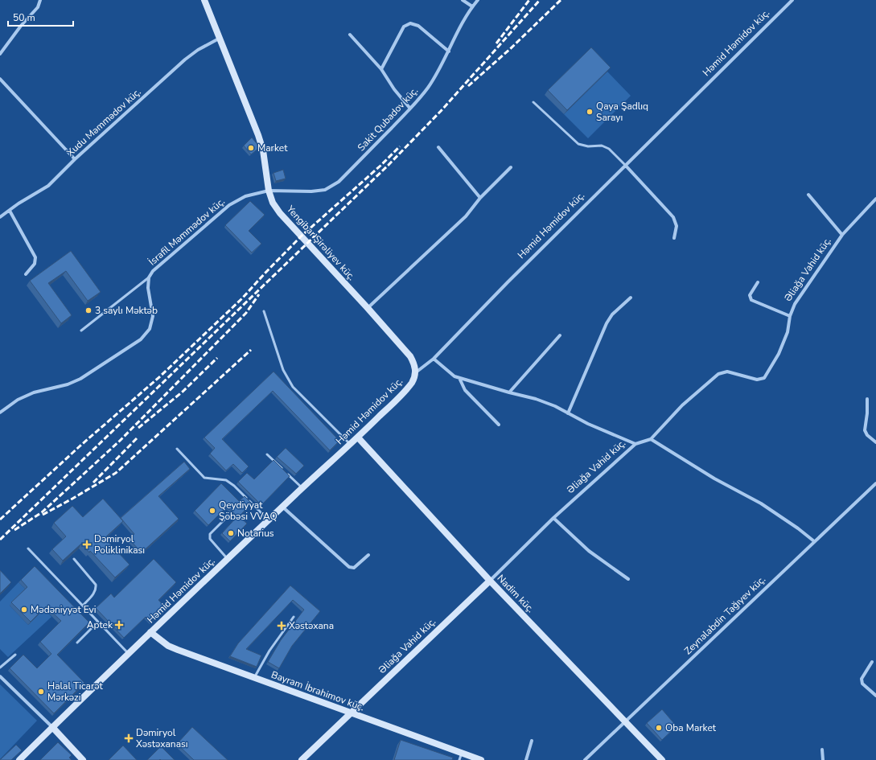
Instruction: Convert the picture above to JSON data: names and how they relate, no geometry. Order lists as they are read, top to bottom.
{
  "streets": {
    "street": [
      "Həmid Həmidov küç.",
      "Sakit Qubadov küç.",
      "Xudu Məmmədov küç.",
      "İsrafil Məmmədov küç.",
      "Yengibar Şirəliyev küç.",
      "Əliağa Vahid küç.",
      "Nadim küç.",
      "Zeynalabdin Tağıyev küç.",
      "Bayram İbrahimov küç."
    ]
  },
  "crossings": [
    ["Həmid Həmidov küç.", "Yengibar Şirəliyev küç."],
    ["Həmid Həmidov küç.", "Nadim küç."],
    ["Həmid Həmidov küç.", "Bayram İbrahimov küç."],
    ["Sakit Qubadov küç.", "İsrafil Məmmədov küç."],
    ["Sakit Qubadov küç.", "Yengibar Şirəliyev küç."],
    ["Xudu Məmmədov küç.", "Yengibar Şirəliyev küç."],
    ["İsrafil Məmmədov küç.", "Yengibar Şirəliyev küç."],
    ["Əliağa Vahid küç.", "Nadim küç."],
    ["Əliağa Vahid küç.", "Bayram İbrahimov küç."],
    ["Nadim küç.", "Zeynalabdin Tağıyev küç."]
  ],
  "places": {
    "other": [
      "Qaya Şadlıq Sarayı",
      "Market",
      "3 saylı Məktəb",
      "Qeydiyyat Şöbəsi VVAQ",
      "Notarius",
      "Mədəniyyət Evi",
      "Halal Ticarət Mərkəzi",
      "Oba Market"
    ],
    "health": [
      "Dəmiryol Poliklinikası",
      "Aptek",
      "Xəstəxana",
      "Dəmiryol Xəstəxanası"
    ]
  },
  "scale_bar": "50 m"
}
